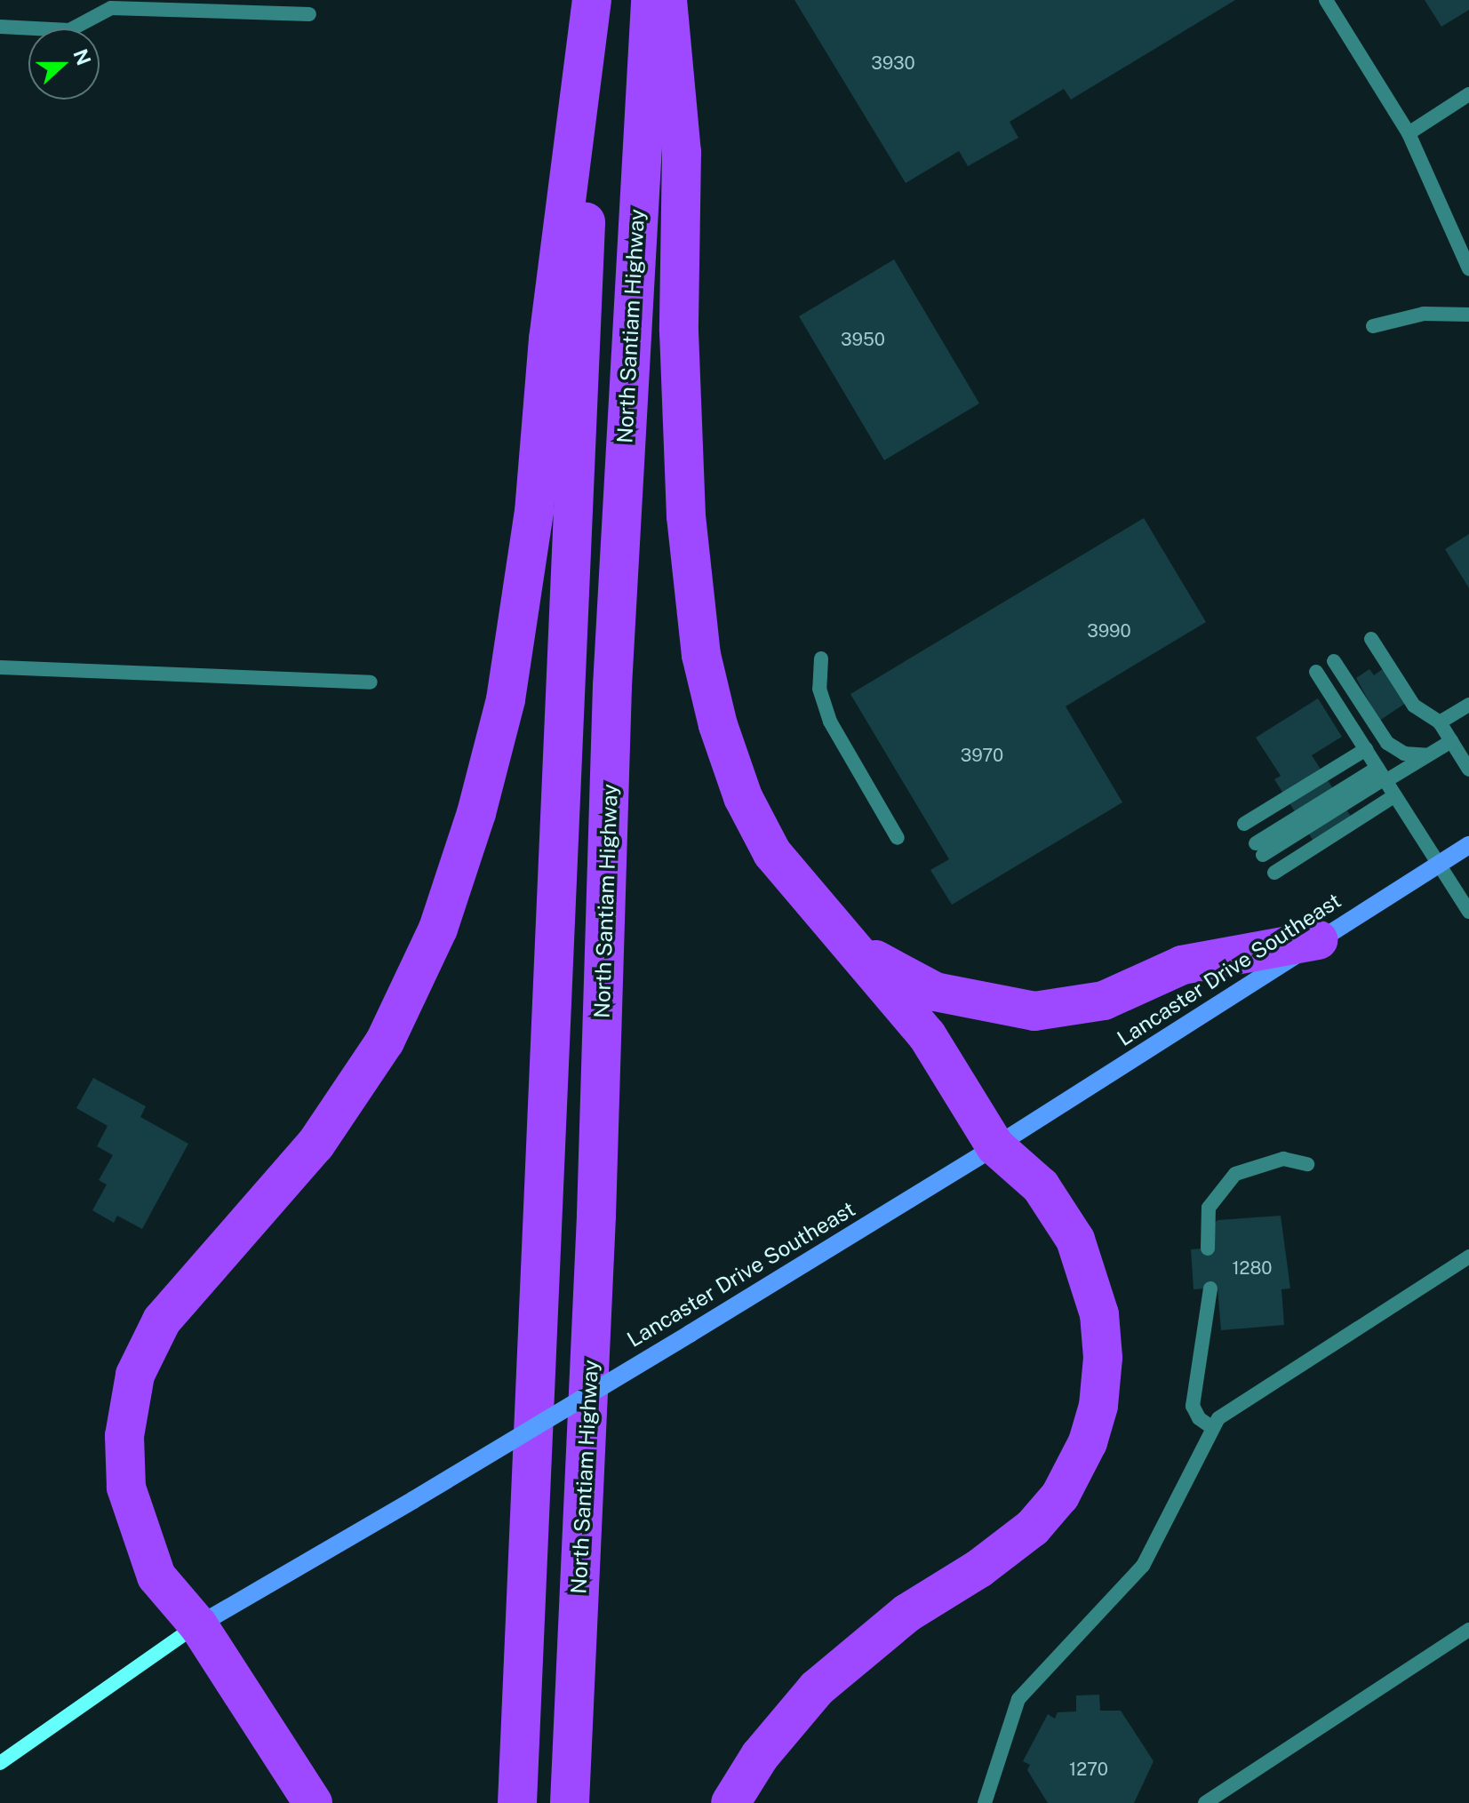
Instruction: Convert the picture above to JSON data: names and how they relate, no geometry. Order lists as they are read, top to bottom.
{
  "streets": {
    "highway": ["North Santiam Highway"],
    "main road": ["Lancaster Drive Southeast"]
  },
  "house_numbers": [
    "3930",
    "3950",
    "3990",
    "3970",
    "1280",
    "1270"
  ],
  "north": "right"
}
